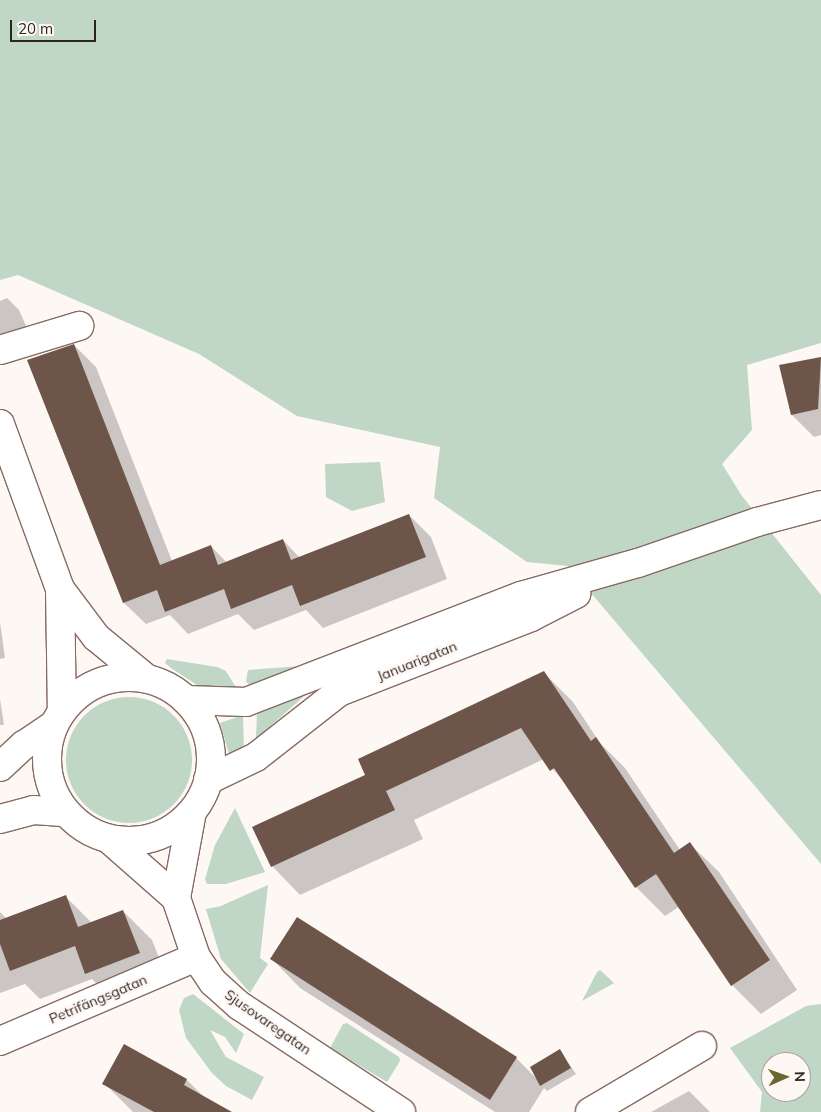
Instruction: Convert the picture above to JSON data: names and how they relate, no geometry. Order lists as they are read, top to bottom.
{
  "streets": {
    "street": ["Januarigatan", "Petrifängsgatan", "Sjusovaregatan"]
  },
  "crossings": [
    ["Januarigatan", "Sjusovaregatan"],
    ["Petrifängsgatan", "Sjusovaregatan"]
  ],
  "scale_bar": "20 m",
  "north": "right"
}
